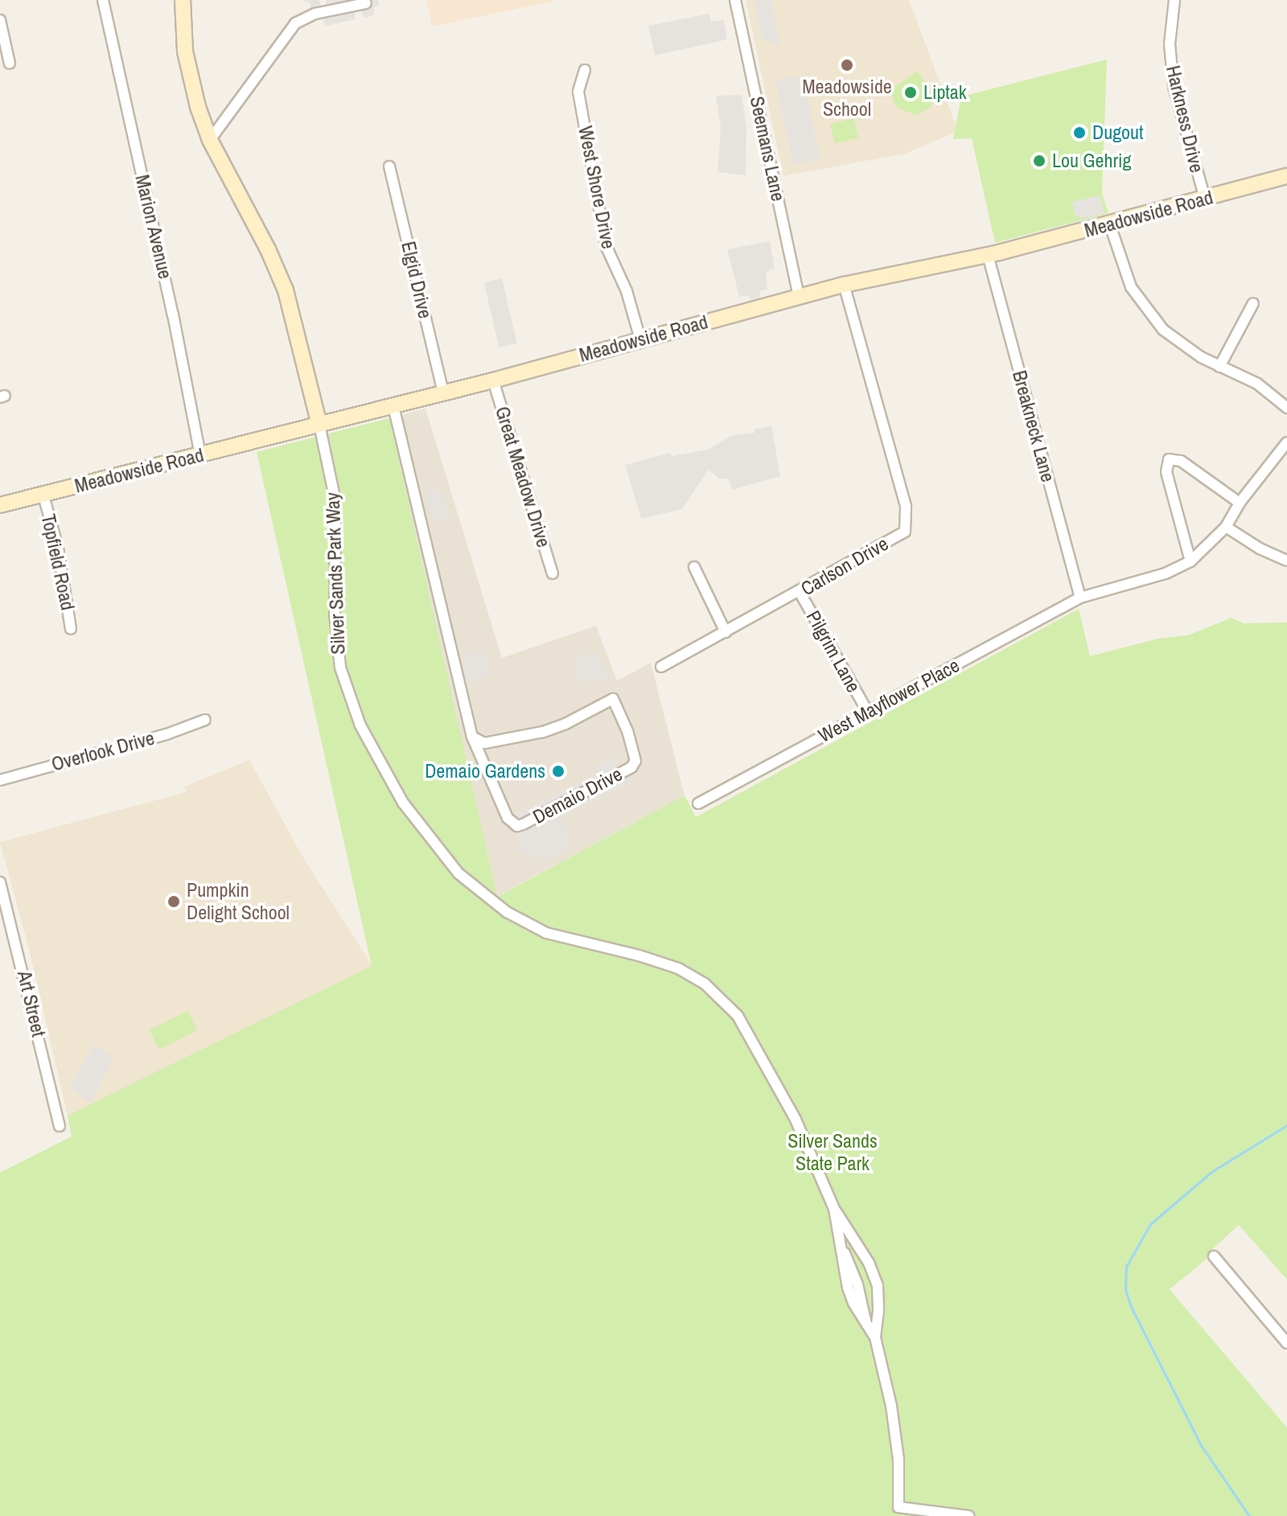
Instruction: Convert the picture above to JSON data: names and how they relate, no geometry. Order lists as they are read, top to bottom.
{
  "streets": {
    "main road": ["Meadowside Road", "Silver Sands Park Way"],
    "street": [
      "Harkness Drive",
      "Seemans Lane",
      "West Shore Drive",
      "Marion Avenue",
      "Elgid Drive",
      "Breakneck Lane",
      "Great Meadow Drive",
      "Topfield Road",
      "Carlson Drive",
      "Pilgrim Lane",
      "West Mayflower Place",
      "Overlook Drive",
      "Demaio Drive",
      "Art Street"
    ]
  },
  "crossings": [
    ["Harkness Drive", "Meadowside Road"],
    ["Seemans Lane", "Meadowside Road"],
    ["West Shore Drive", "Meadowside Road"],
    ["Meadowside Road", "Marion Avenue"],
    ["Meadowside Road", "Elgid Drive"],
    ["Meadowside Road", "Breakneck Lane"],
    ["Meadowside Road", "Great Meadow Drive"],
    ["Meadowside Road", "Topfield Road"],
    ["Meadowside Road", "Carlson Drive"],
    ["Meadowside Road", "Silver Sands Park Way"],
    ["Meadowside Road", "Demaio Drive"],
    ["Breakneck Lane", "West Mayflower Place"],
    ["Carlson Drive", "Pilgrim Lane"],
    ["Pilgrim Lane", "West Mayflower Place"]
  ],
  "parks": ["Silver Sands State Park"],
  "places": [
    "Meadowside School",
    "Liptak",
    "Dugout",
    "Lou Gehrig",
    "Demaio Gardens",
    "Pumpkin Delight School"
  ]
}
